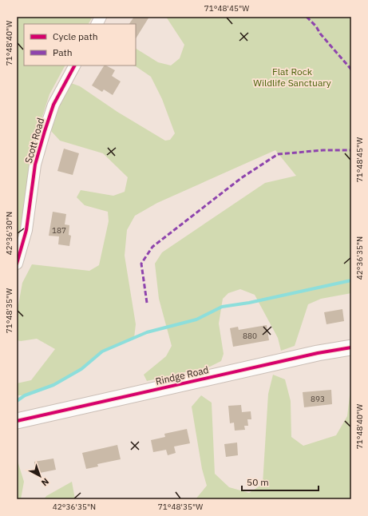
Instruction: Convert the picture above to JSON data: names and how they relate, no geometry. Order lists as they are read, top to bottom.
{
  "streets": {
    "street": ["Scott Road", "Rindge Road"]
  },
  "parks": ["Flat Rock Wildlife Sanctuary"],
  "house_numbers": ["187", "880", "893"],
  "legend": ["Cycle path", "Path"],
  "scale_bar": "50 m",
  "north": "bottom right",
  "coordinates": [
    "71°48'45\"W",
    "71°48'40\"W",
    "42°36'30\"N",
    "42°36'35\"N",
    "71°48'35\"W"
  ]
}
